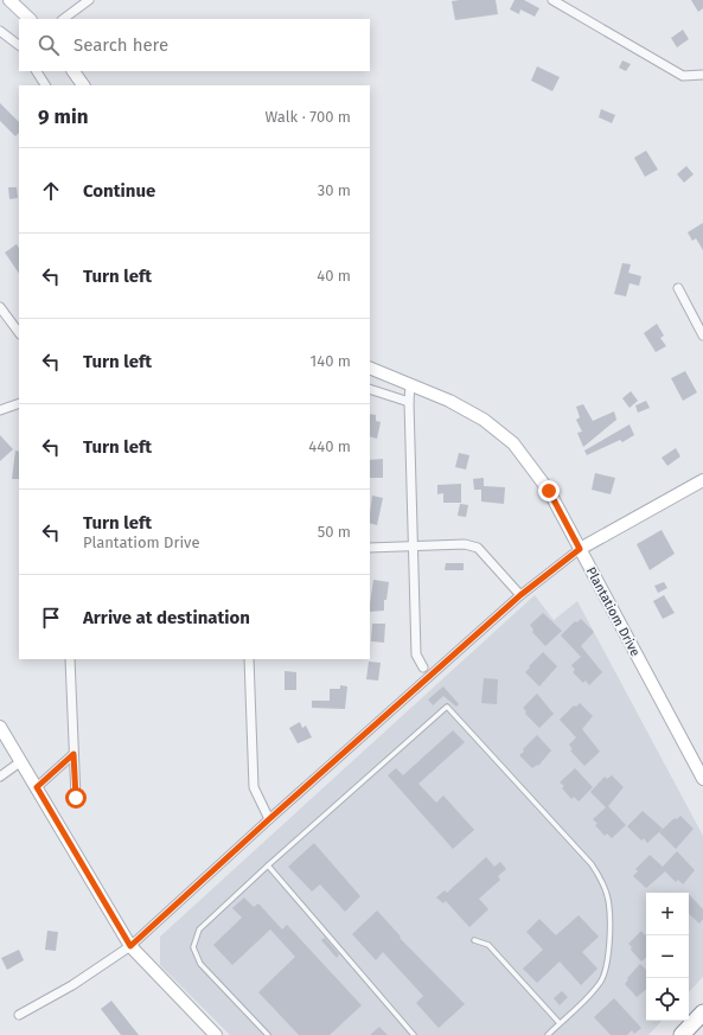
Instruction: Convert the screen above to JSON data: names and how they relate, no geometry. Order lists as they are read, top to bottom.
{
  "streets": {
    "street": ["Plantatiom Drive"]
  },
  "page": {
    "search": "Search here",
    "heading": ["9 min", "Walk · 700 m"],
    "list": [
      ["Continue", "30 m"],
      ["Turn left", "40 m"],
      ["Turn left", "140 m"],
      ["Turn left", "440 m"],
      ["Turn left", "Plantatiom Drive", "50 m"],
      "Arrive at destination"
    ],
    "map_buttons": ["+", "−"]
  }
}
